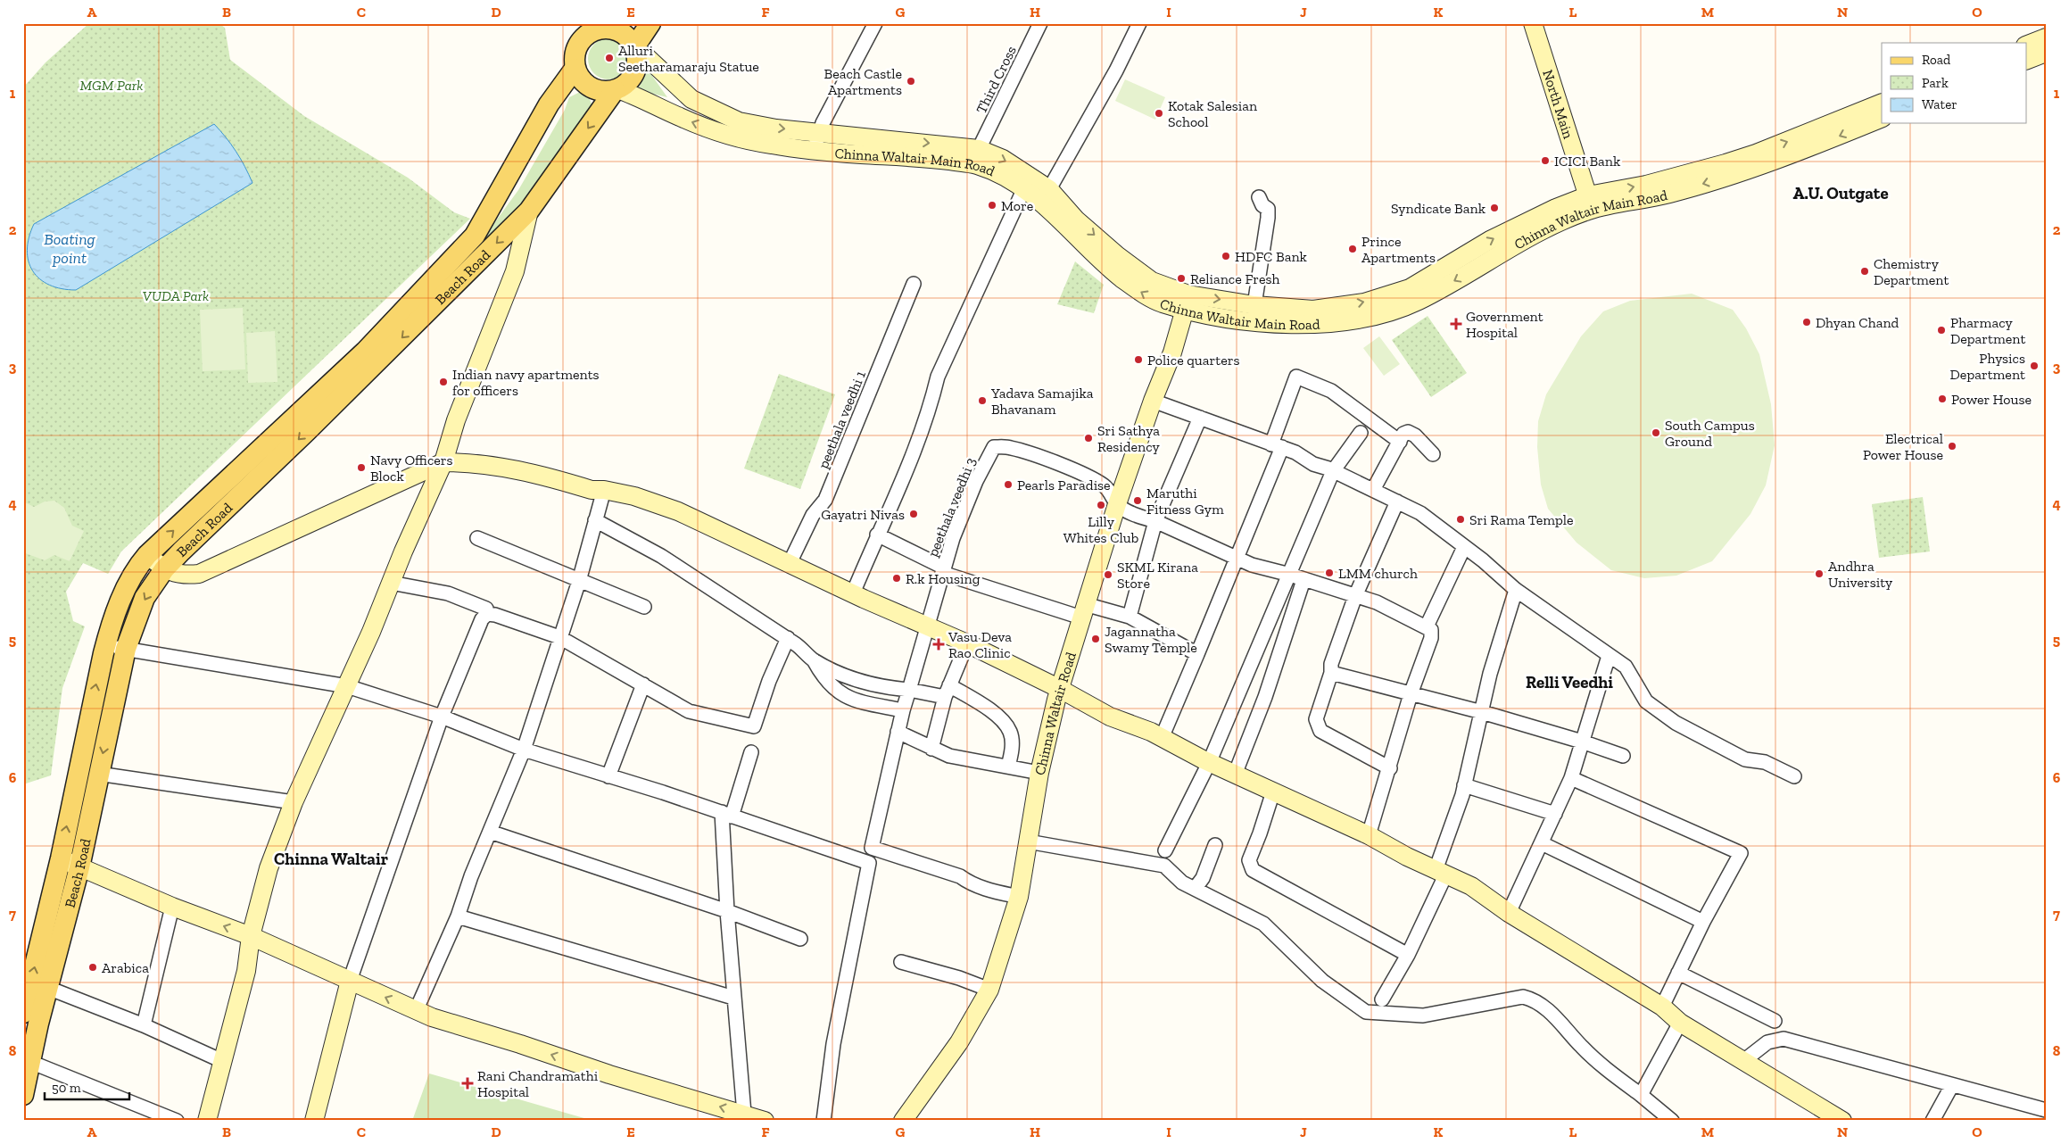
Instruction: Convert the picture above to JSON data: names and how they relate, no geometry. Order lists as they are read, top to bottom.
{
  "streets": {
    "main road": ["Beach Road"],
    "street": [
      "Third Cross",
      "North Main",
      "Chinna Waltair Main Road",
      "peethala veedhi 1",
      "peethala veedhi 3",
      "Chinna Waltair Road"
    ]
  },
  "crossings": [
    ["Third Cross", "Chinna Waltair Main Road"],
    ["North Main", "Chinna Waltair Main Road"],
    ["Chinna Waltair Main Road", "Beach Road"],
    ["Chinna Waltair Main Road", "Chinna Waltair Road"],
    ["peethala veedhi 3", "Chinna Waltair Road"]
  ],
  "districts": ["A.U. Outgate", "Relli Veedhi", "Chinna Waltair"],
  "water": ["Boating point"],
  "parks": ["MGM Park", "VUDA Park"],
  "places": {
    "other": [
      "Alluri Seetharamaraju Statue",
      "Beach Castle Apartments",
      "Kotak Salesian School",
      "ICICI Bank",
      "More",
      "Syndicate Bank",
      "Prince Apartments",
      "HDFC Bank",
      "Chemistry Department",
      "Reliance Fresh",
      "Dhyan Chand",
      "Pharmacy Department",
      "Police quarters",
      "Physics Department",
      "Indian navy apartments for officers",
      "Power House",
      "Yadava Samajika Bhavanam",
      "South Campus Ground",
      "Sri Sathya Residency",
      "Electrical Power House",
      "Navy Officers Block",
      "Pearls Paradise",
      "Maruthi Fitness Gym",
      "Lilly Whites Club",
      "Gayatri Nivas",
      "Sri Rama Temple",
      "LMM church",
      "Andhra University",
      "SKML Kirana Store",
      "R.k Housing",
      "Jagannatha Swamy Temple",
      "Arabica"
    ],
    "health": ["Government Hospital", "Vasu Deva Rao Clinic", "Rani Chandramathi Hospital"]
  },
  "legend": ["Road", "Park", "Water"],
  "scale_bar": "50 m",
  "grid": {
    "columns": [
      "A",
      "B",
      "C",
      "D",
      "E",
      "F",
      "G",
      "H",
      "I",
      "J",
      "K",
      "L",
      "M",
      "N",
      "O"
    ],
    "rows": [
      "1",
      "2",
      "3",
      "4",
      "5",
      "6",
      "7",
      "8"
    ]
  }
}
